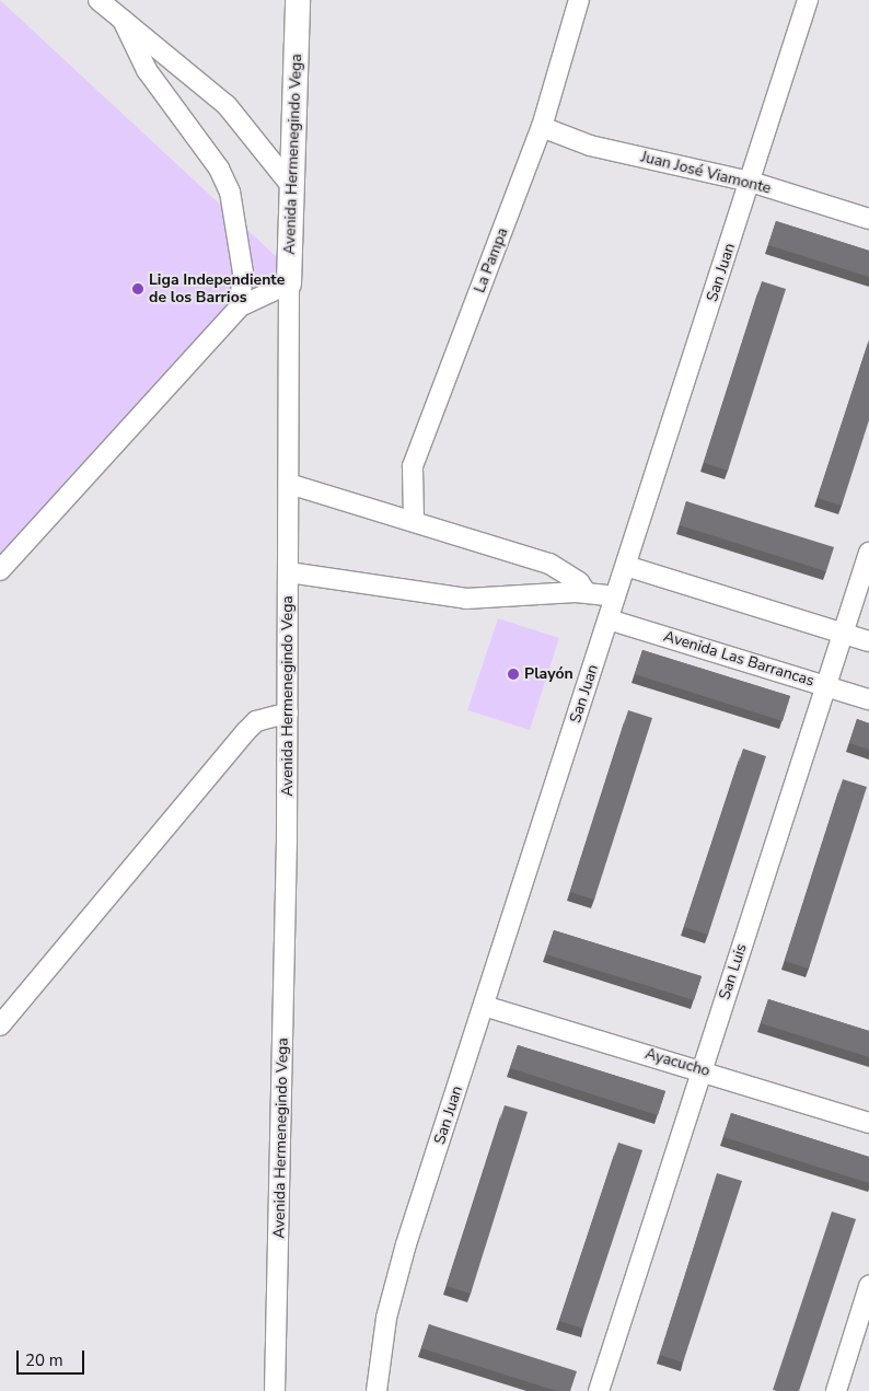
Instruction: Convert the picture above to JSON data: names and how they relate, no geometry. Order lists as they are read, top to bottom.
{
  "streets": {
    "street": [
      "Avenida Hermenegindo Vega",
      "Juan José Viamonte",
      "La Pampa",
      "San Juan",
      "Avenida Las Barrancas",
      "San Luis",
      "Ayacucho"
    ]
  },
  "crossings": [
    ["Juan José Viamonte", "La Pampa"],
    ["Juan José Viamonte", "San Juan"],
    ["San Juan", "Avenida Las Barrancas"],
    ["San Juan", "Ayacucho"],
    ["Avenida Las Barrancas", "San Luis"],
    ["San Luis", "Ayacucho"]
  ],
  "places": ["Liga Independiente de los Barrios", "Playón"],
  "scale_bar": "20 m"
}
